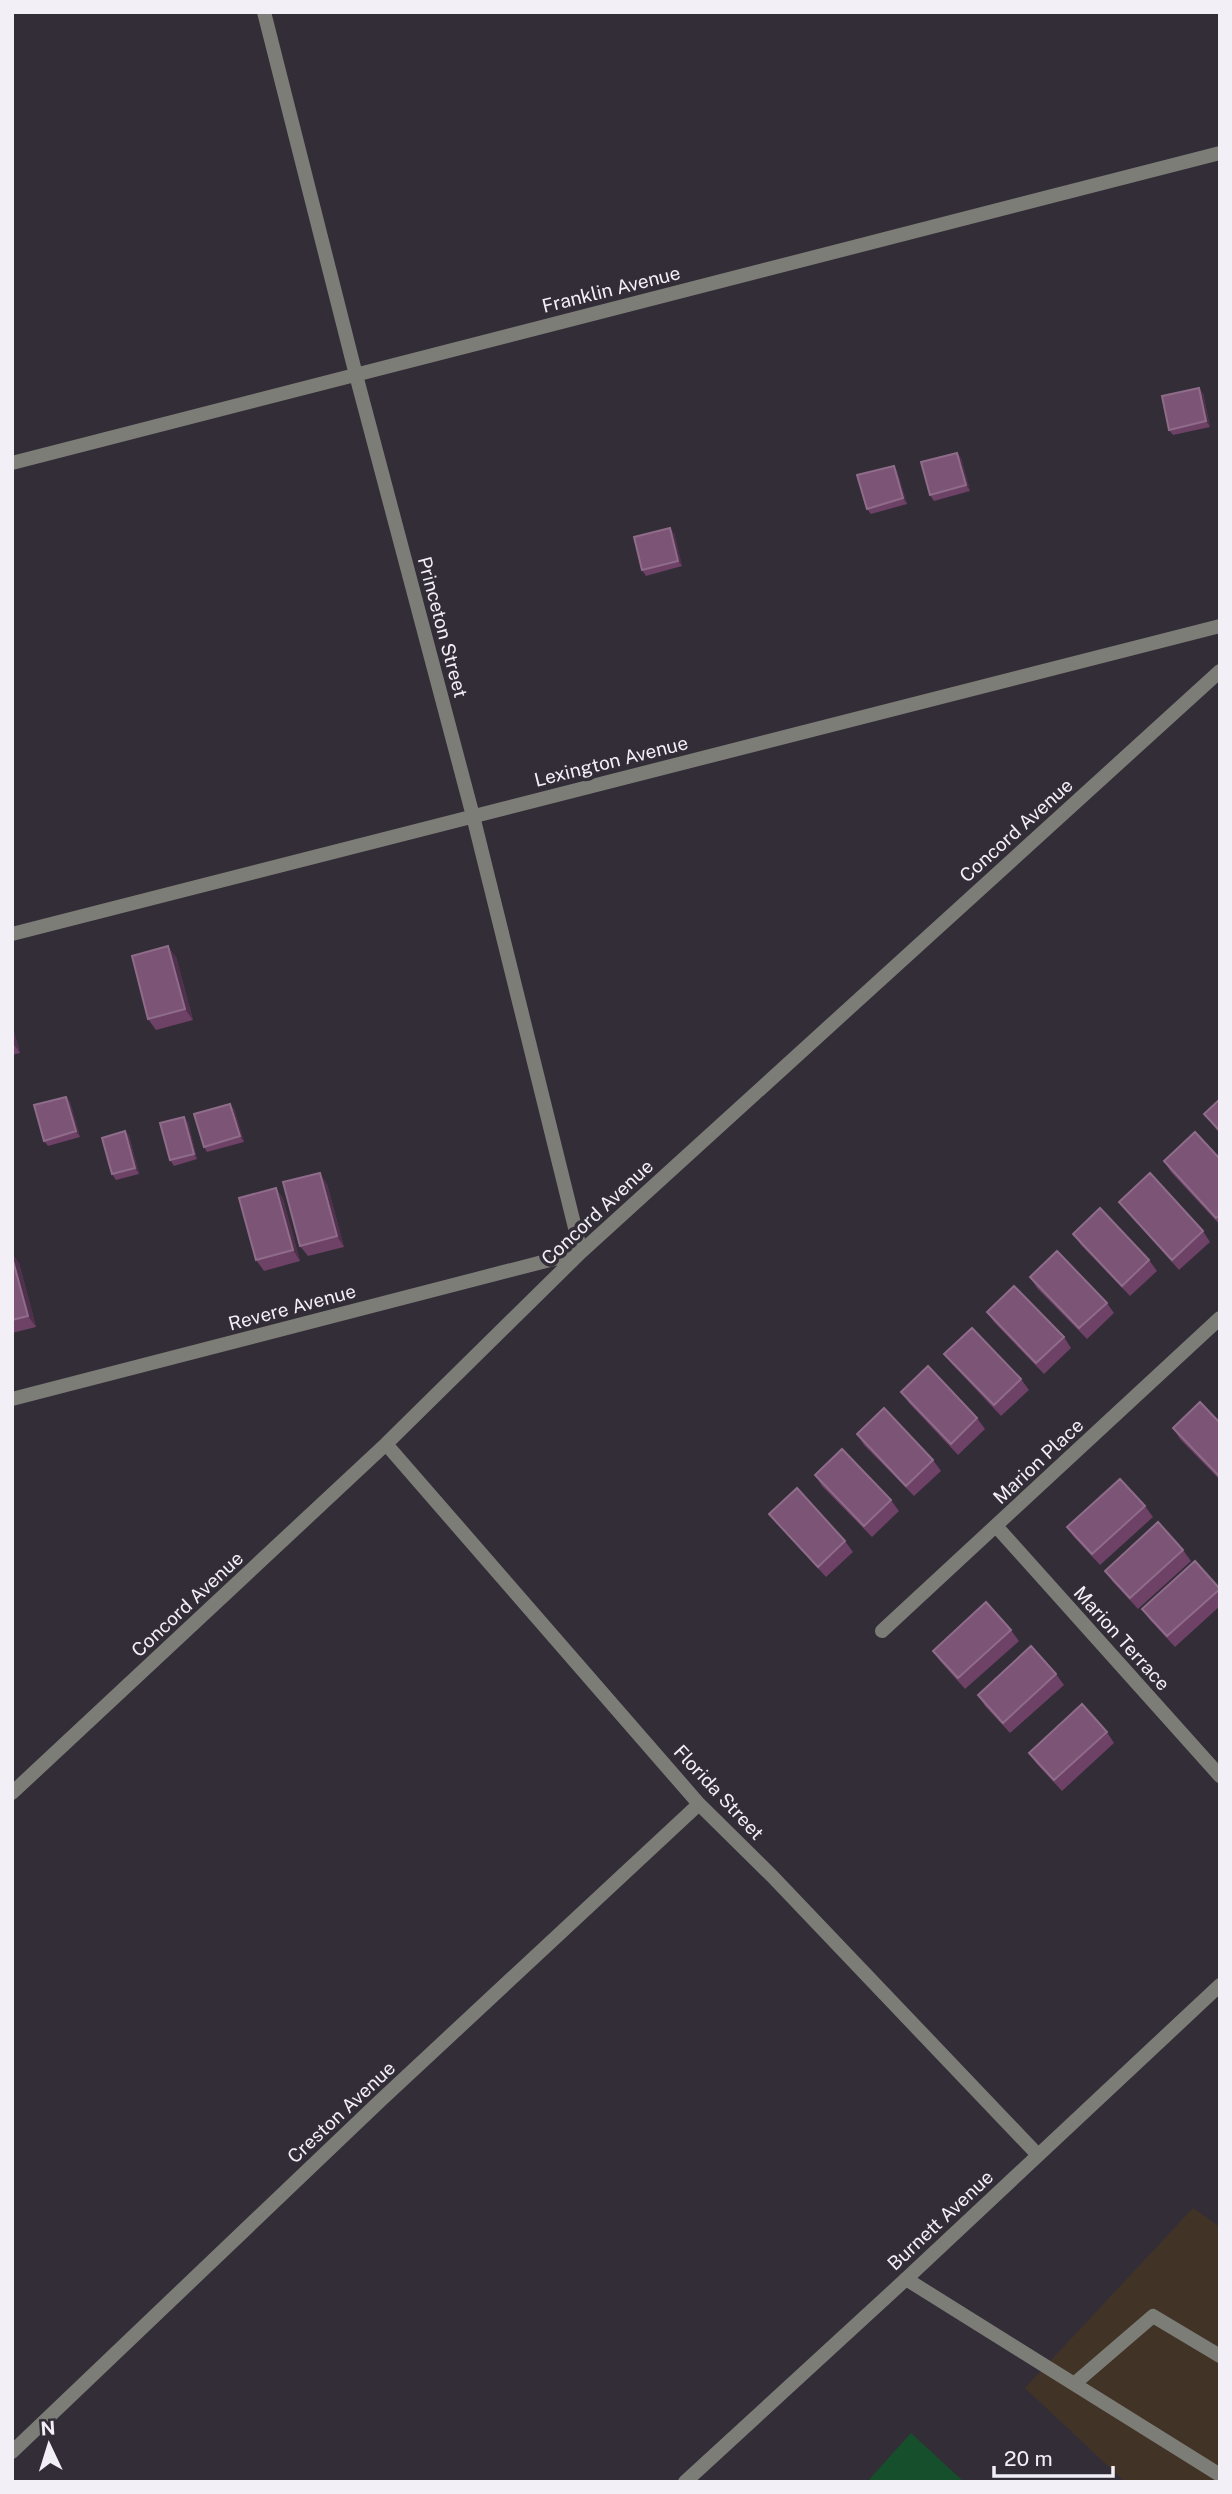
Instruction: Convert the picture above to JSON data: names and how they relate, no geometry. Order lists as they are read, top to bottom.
{
  "streets": {
    "street": [
      "Franklin Avenue",
      "Princeton Street",
      "Lexington Avenue",
      "Concord Avenue",
      "Revere Avenue",
      "Marion Place",
      "Marion Terrace",
      "Florida Street",
      "Creston Avenue",
      "Burnett Avenue"
    ]
  },
  "crossings": [
    ["Franklin Avenue", "Princeton Street"],
    ["Princeton Street", "Lexington Avenue"],
    ["Princeton Street", "Concord Avenue"],
    ["Princeton Street", "Revere Avenue"],
    ["Concord Avenue", "Revere Avenue"],
    ["Concord Avenue", "Florida Street"],
    ["Marion Place", "Marion Terrace"],
    ["Florida Street", "Creston Avenue"],
    ["Florida Street", "Burnett Avenue"]
  ],
  "scale_bar": "20 m",
  "north": "top"
}
